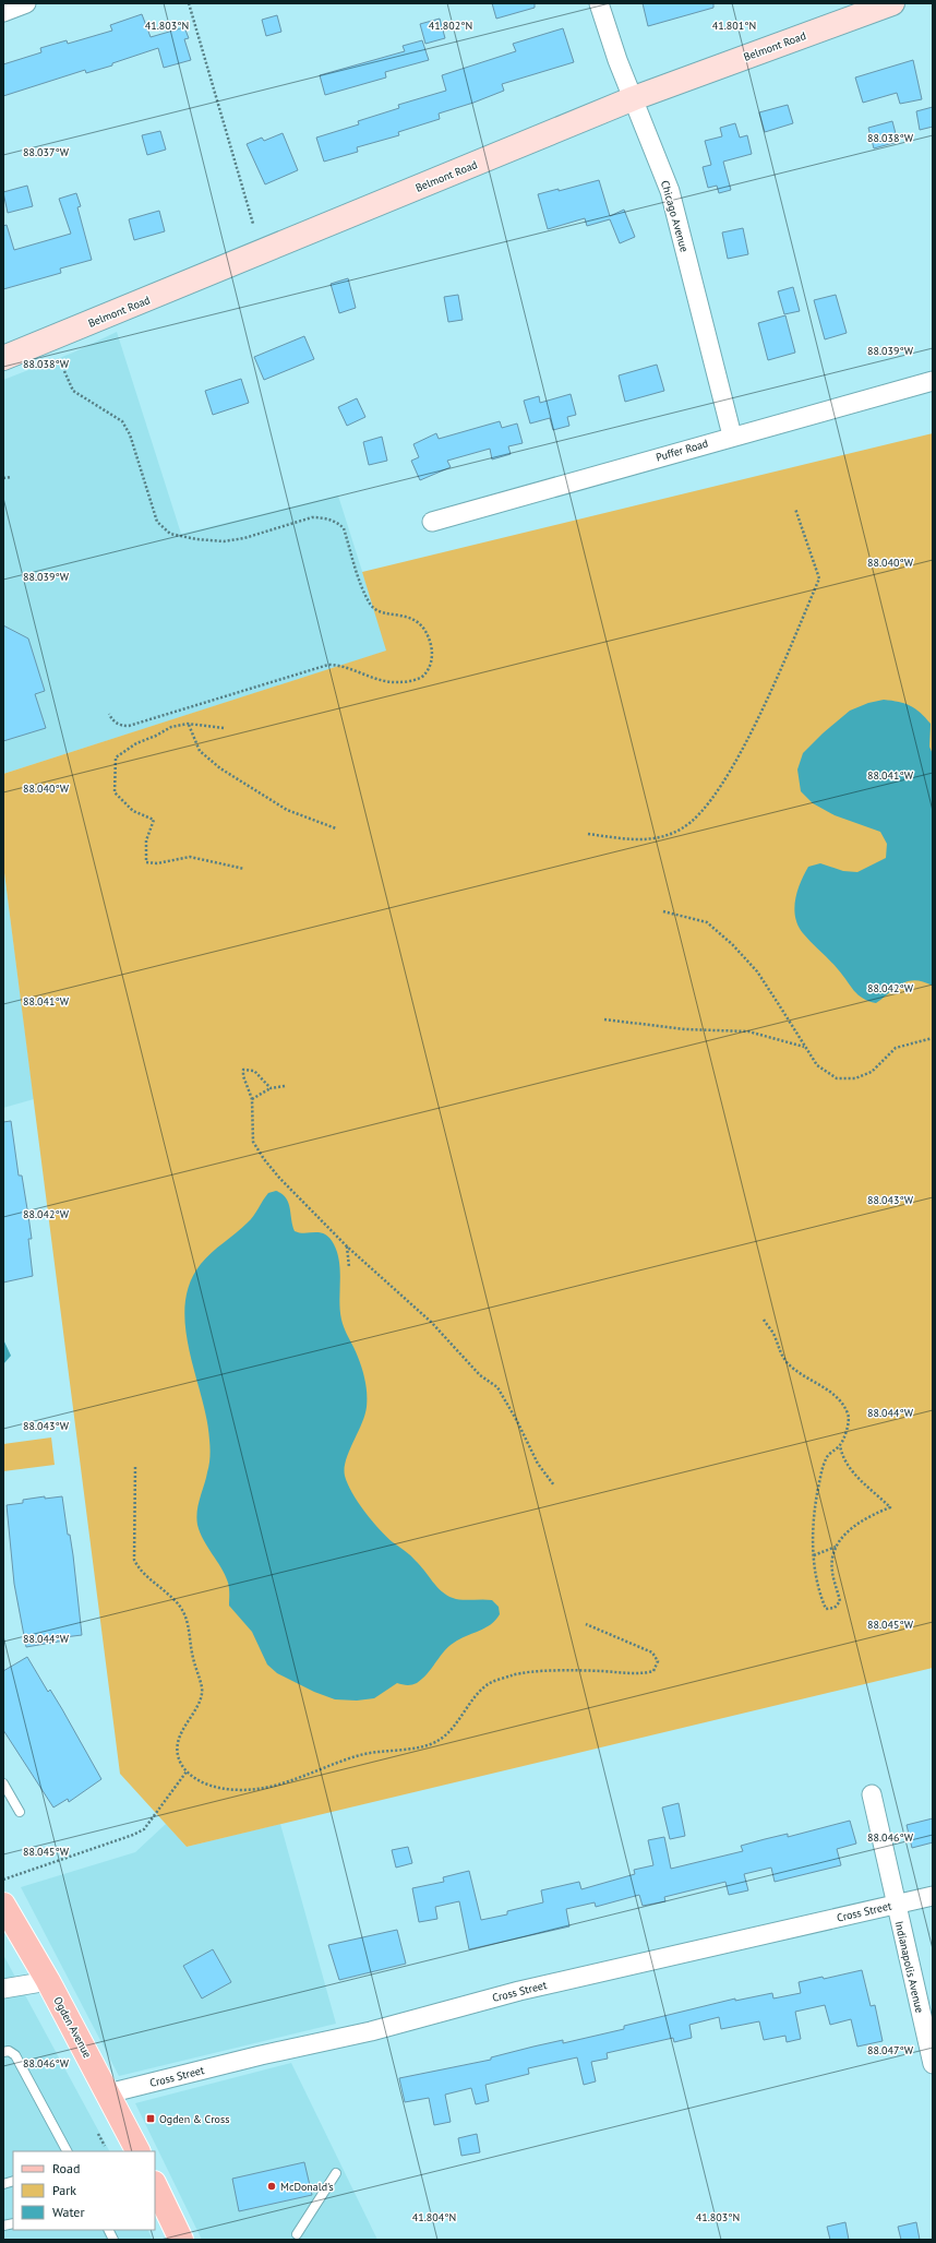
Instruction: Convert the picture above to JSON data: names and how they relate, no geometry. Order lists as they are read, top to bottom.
{
  "streets": {
    "main road": ["Belmont Road", "Ogden Avenue"],
    "street": [
      "Chicago Avenue",
      "Puffer Road",
      "Cross Street",
      "Indianapolis Avenue"
    ]
  },
  "crossings": [
    ["Belmont Road", "Chicago Avenue"],
    ["Chicago Avenue", "Puffer Road"],
    ["Cross Street", "Indianapolis Avenue"],
    ["Cross Street", "Ogden Avenue"]
  ],
  "places": {
    "transit": ["Ogden & Cross"],
    "other": ["McDonald's"]
  },
  "legend": ["Road", "Park", "Water"],
  "coordinates": [
    "41.802°N",
    "41.803°N",
    "41.801°N",
    "88.038°W",
    "88.037°W",
    "88.039°W",
    "88.040°W",
    "88.041°W",
    "88.042°W",
    "88.043°W",
    "88.044°W",
    "88.045°W",
    "88.046°W",
    "88.047°W",
    "41.804°N"
  ]
}
